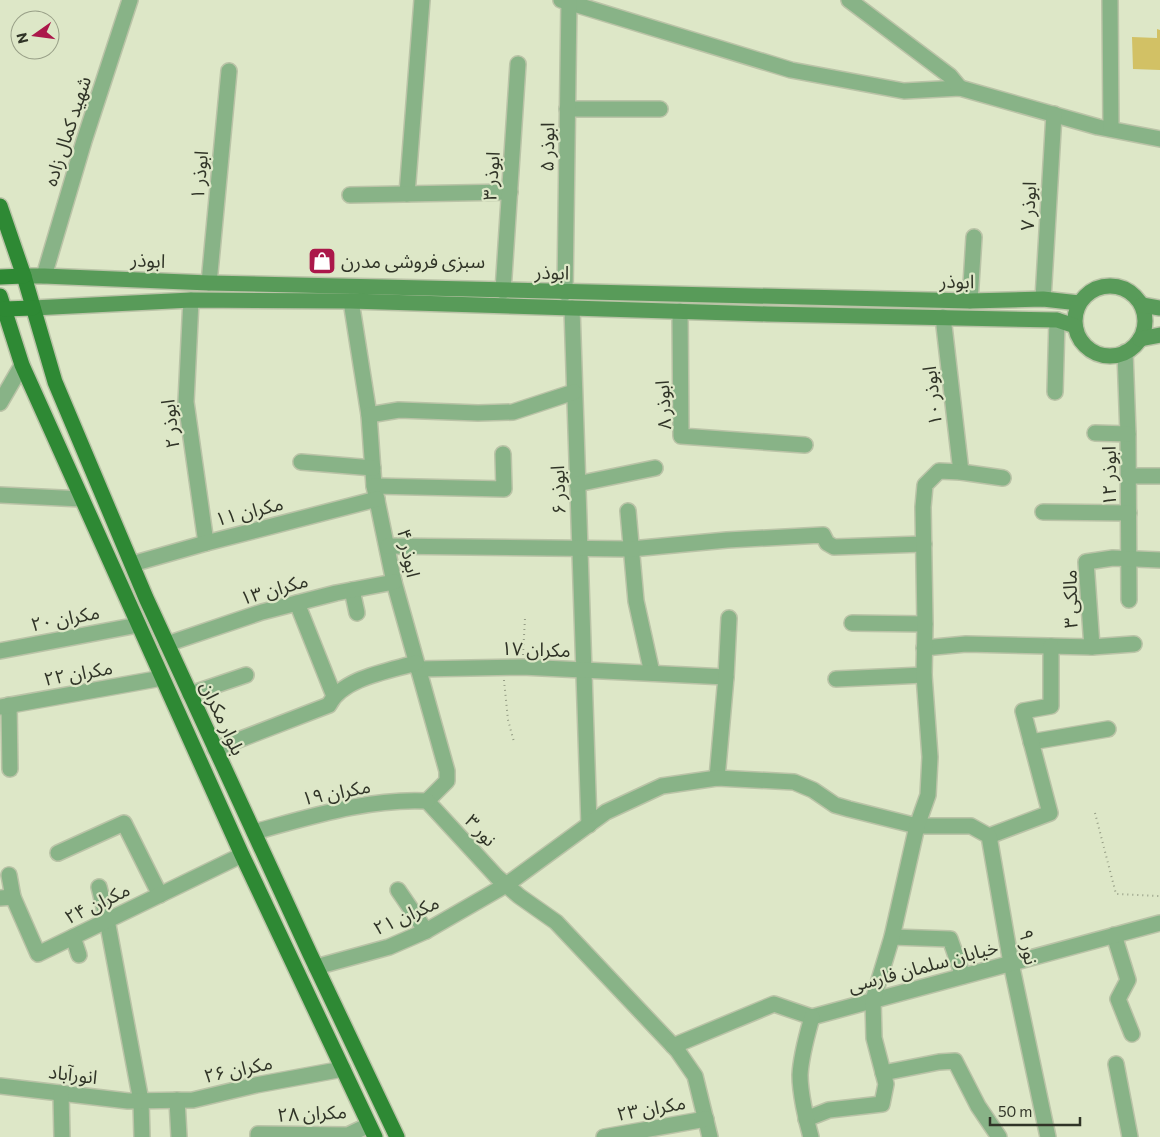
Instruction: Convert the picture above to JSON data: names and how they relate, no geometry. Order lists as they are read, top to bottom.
{
  "streets": {
    "main road": ["ابوذر", "بلوار مکران"],
    "street": [
      "شهید کمال زاده",
      "ابوذر ۵",
      "ابوذر ۱",
      "ابوذر ۳",
      "ابوذر ۷",
      "ابوذر ۱۰",
      "ابوذر ۸",
      "ابوذر ۲",
      "ابوذر ۱۲",
      "ابوذر ۶",
      "مکران ۱۱",
      "ابوذر ۴",
      "مکران ۱۳",
      "مالکی ۳",
      "مکران ۲۰",
      "مکران ۱۷",
      "مکران ۲۲",
      "مکران ۱۹",
      "نور ۳",
      "مکران ۲۴",
      "مکران ۲۱",
      "نور ۹",
      "خیابان سلمان فارسی",
      "مکران ۲۶",
      "انورآباد",
      "مکران ۲۳",
      "مکران ۲۸"
    ]
  },
  "crossings": [
    ["شهید کمال زاده", "ابوذر"],
    ["ابوذر ۵", "ابوذر"],
    ["ابوذر ۱", "ابوذر"],
    ["ابوذر ۳", "ابوذر"],
    ["ابوذر ۷", "ابوذر"],
    ["ابوذر", "ابوذر ۱۰"],
    ["ابوذر", "ابوذر ۸"],
    ["ابوذر", "ابوذر ۲"],
    ["ابوذر", "ابوذر ۱۲"],
    ["ابوذر", "ابوذر ۶"],
    ["ابوذر", "ابوذر ۴"],
    ["ابوذر", "بلوار مکران"],
    ["ابوذر ۲", "مکران ۱۱"],
    ["ابوذر ۱۲", "مالکی ۳"],
    ["ابوذر ۶", "مکران ۱۷"],
    ["ابوذر ۶", "مکران ۲۱"],
    ["مکران ۱۱", "ابوذر ۴"],
    ["مکران ۱۱", "بلوار مکران"],
    ["ابوذر ۴", "مکران ۱۳"],
    ["ابوذر ۴", "مکران ۱۷"],
    ["ابوذر ۴", "مکران ۱۹"],
    ["ابوذر ۴", "نور ۳"],
    ["مکران ۱۳", "بلوار مکران"],
    ["مکران ۱۷", "بلوار مکران"],
    ["بلوار مکران", "مکران ۱۹"],
    ["بلوار مکران", "مکران ۲۱"],
    ["مکران ۱۹", "نور ۳"],
    ["نور ۳", "مکران ۲۱"],
    ["نور ۳", "مکران ۲۳"],
    ["نور ۹", "خیابان سلمان فارسی"],
    ["مکران ۲۶", "انورآباد"]
  ],
  "places": {
    "shop": ["سبزی فروشی مدرن"]
  },
  "scale_bar": "50 m",
  "north": "left"
}
